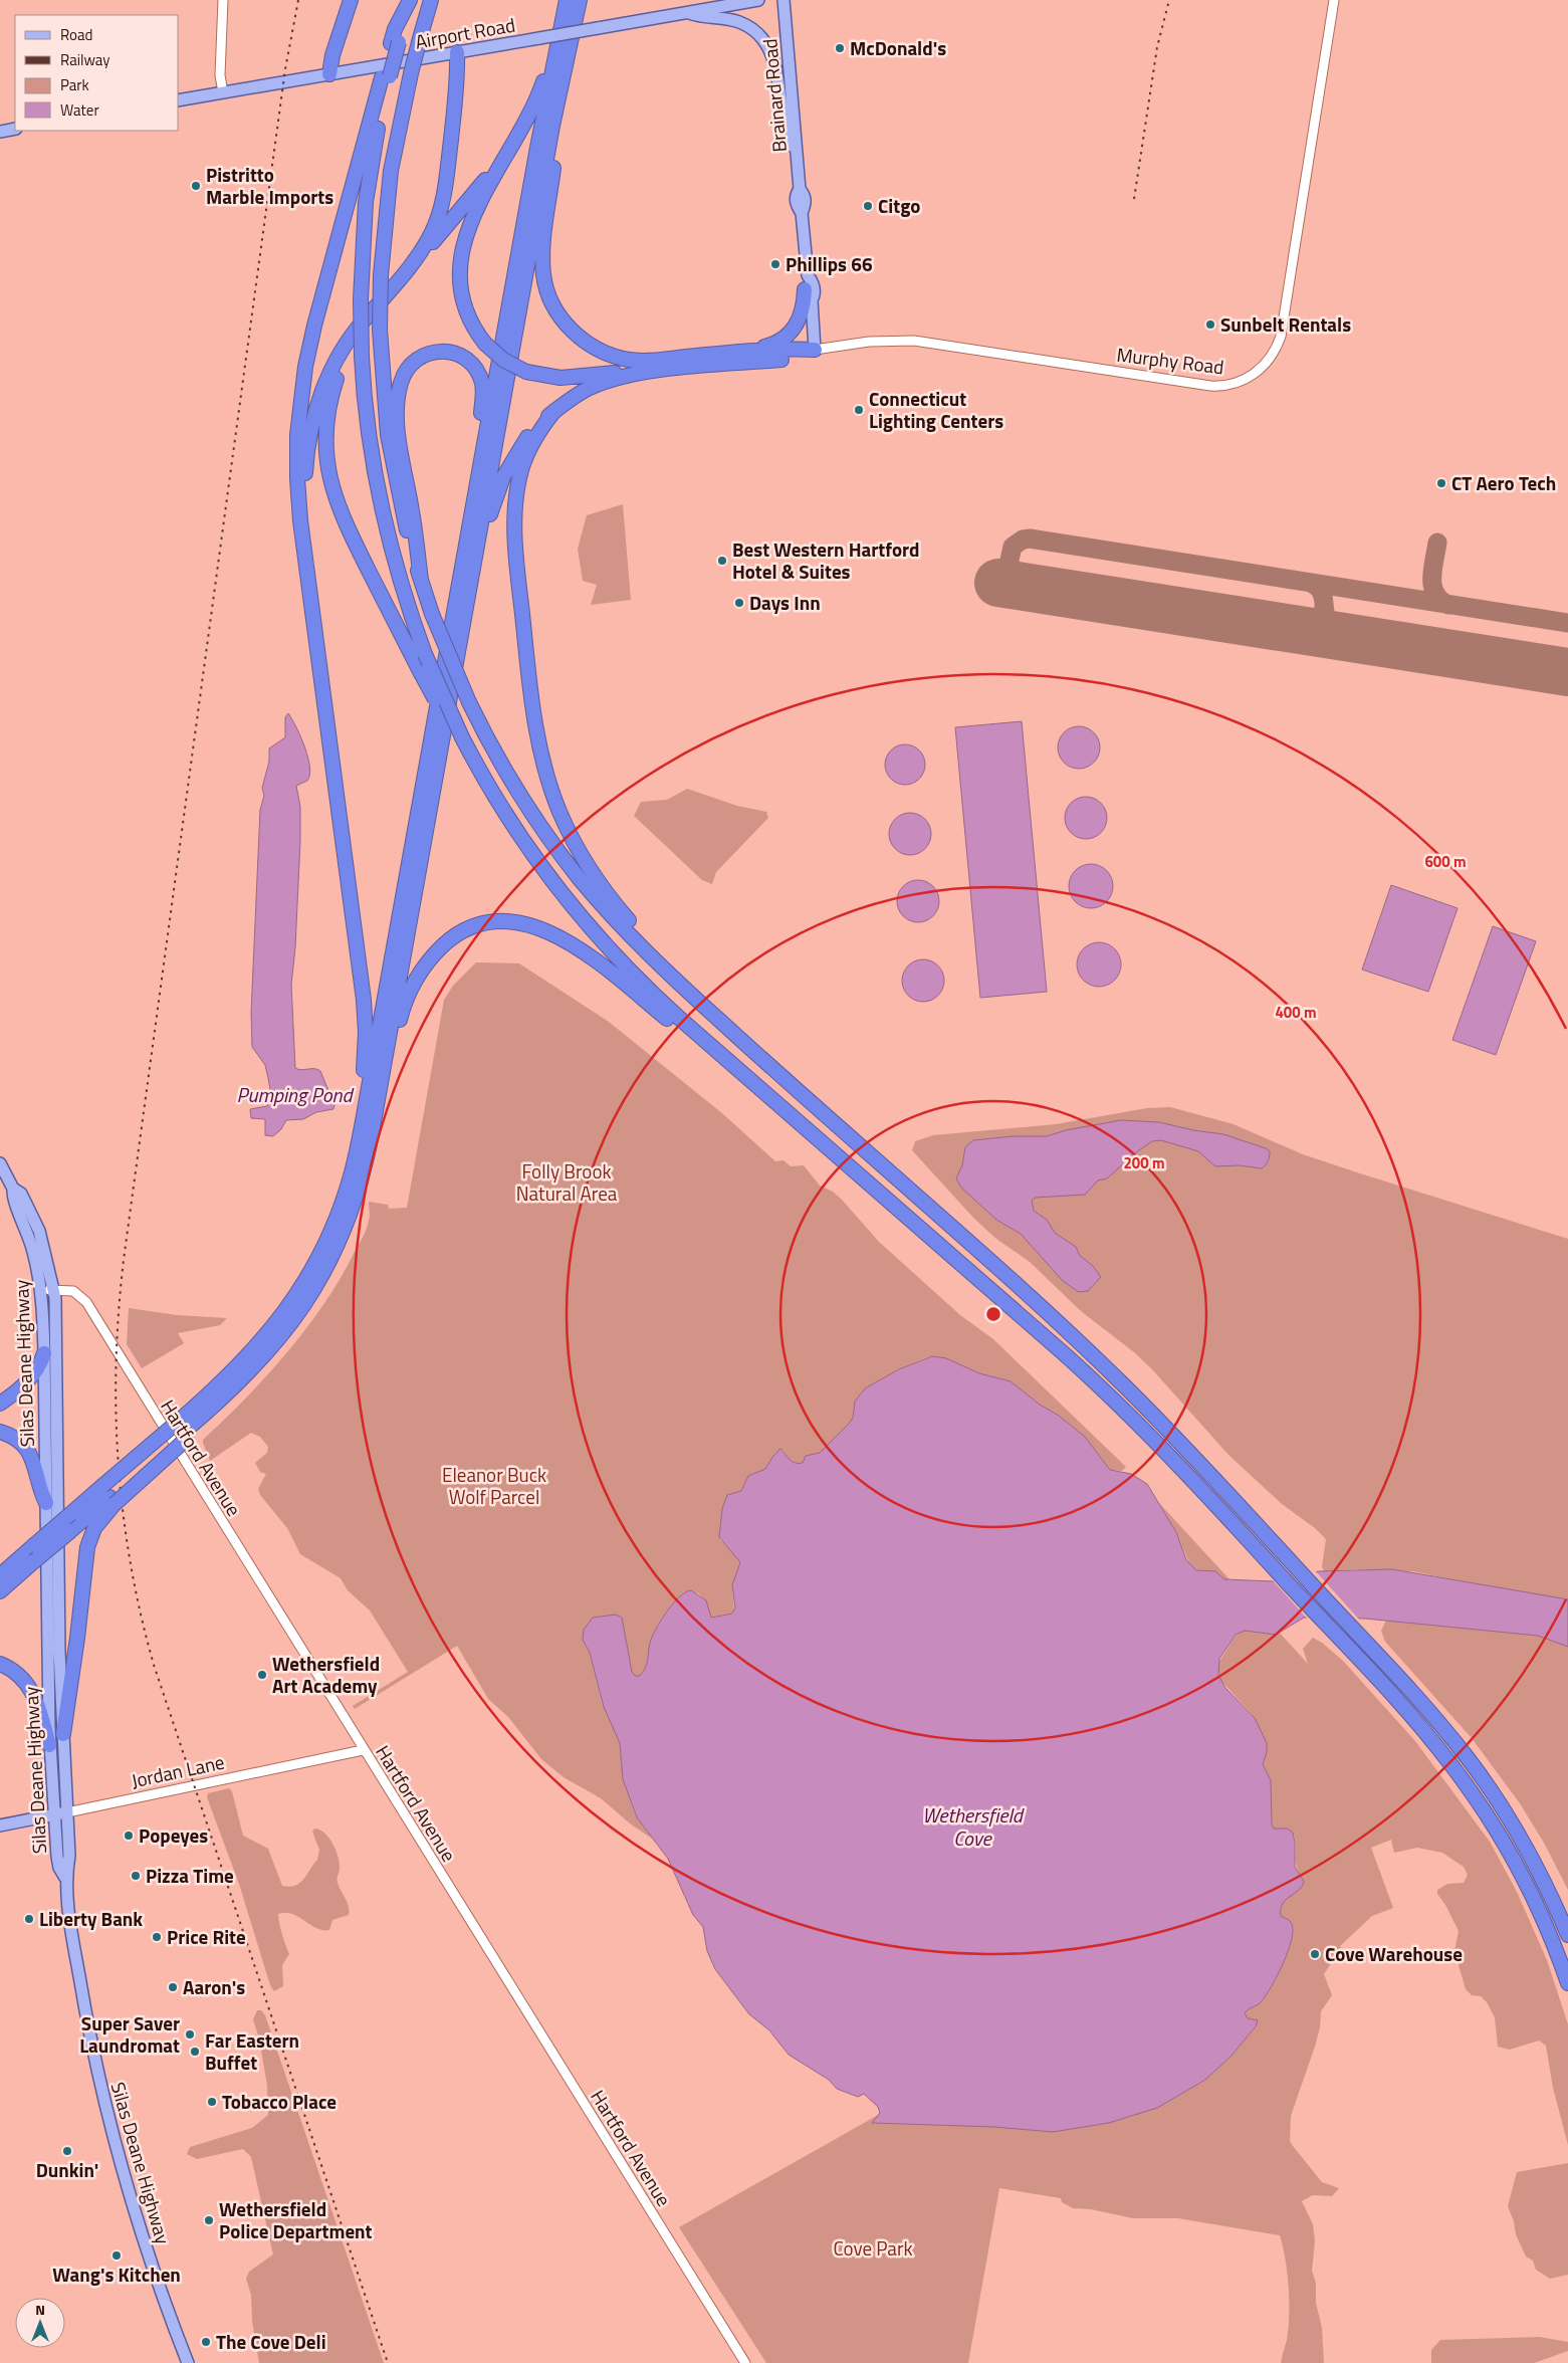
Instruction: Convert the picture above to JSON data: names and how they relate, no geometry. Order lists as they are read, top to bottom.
{
  "streets": {
    "main road": [
      "Airport Road",
      "Brainard Road",
      "Silas Deane Highway",
      "Jordan Lane"
    ],
    "street": ["Murphy Road", "Hartford Avenue"]
  },
  "crossings": [
    ["Brainard Road", "Murphy Road"],
    ["Silas Deane Highway", "Hartford Avenue"],
    ["Silas Deane Highway", "Jordan Lane"],
    ["Hartford Avenue", "Jordan Lane"]
  ],
  "water": ["Pumping Pond", "Wethersfield Cove"],
  "parks": ["Folly Brook Natural Area", "Eleanor Buck Wolf Parcel", "Cove Park"],
  "places": [
    "McDonald's",
    "Pistritto Marble Imports",
    "Citgo",
    "Phillips 66",
    "Sunbelt Rentals",
    "Connecticut Lighting Centers",
    "CT Aero Tech",
    "Best Western Hartford Hotel & Suites",
    "Days Inn",
    "Wethersfield Art Academy",
    "Popeyes",
    "Pizza Time",
    "Liberty Bank",
    "Price Rite",
    "Cove Warehouse",
    "Aaron's",
    "Super Saver Laundromat",
    "Far Eastern Buffet",
    "Tobacco Place",
    "Dunkin'",
    "Wethersfield Police Department",
    "Wang's Kitchen",
    "The Cove Deli"
  ],
  "legend": [
    "Road",
    "Railway",
    "Park",
    "Water"
  ],
  "north": "top",
  "rings": ["600 m", "400 m", "200 m"]
}
